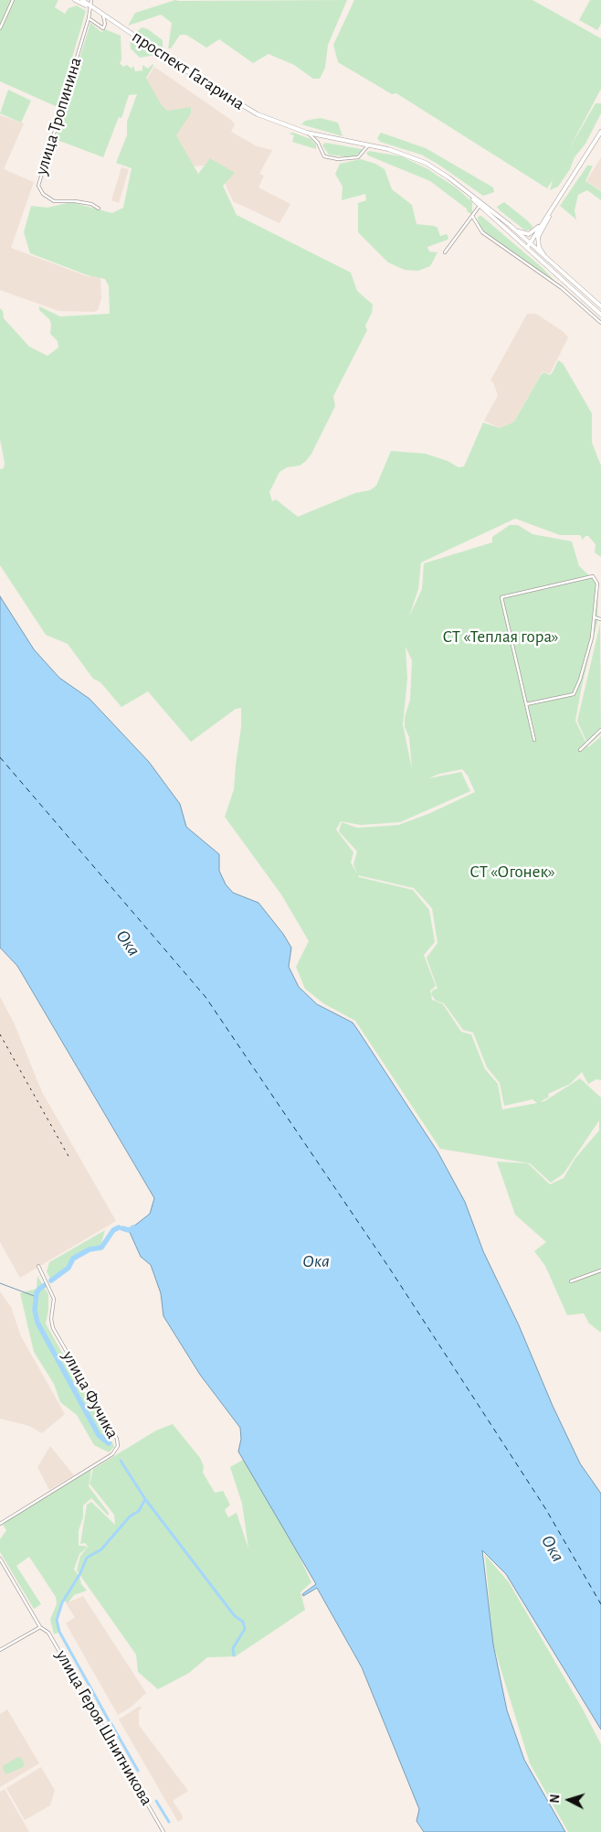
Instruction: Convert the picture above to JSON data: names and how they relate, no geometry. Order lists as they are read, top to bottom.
{
  "streets": {
    "main road": ["проспект Гагарина"],
    "street": ["улица Тропинина", "улица Фучика", "улица Героя Шнитникова"]
  },
  "crossings": [
    ["проспект Гагарина", "улица Тропинина"]
  ],
  "water": ["Ока"],
  "parks": ["СТ «Теплая гора»", "СТ «Огонек»"],
  "north": "left"
}
